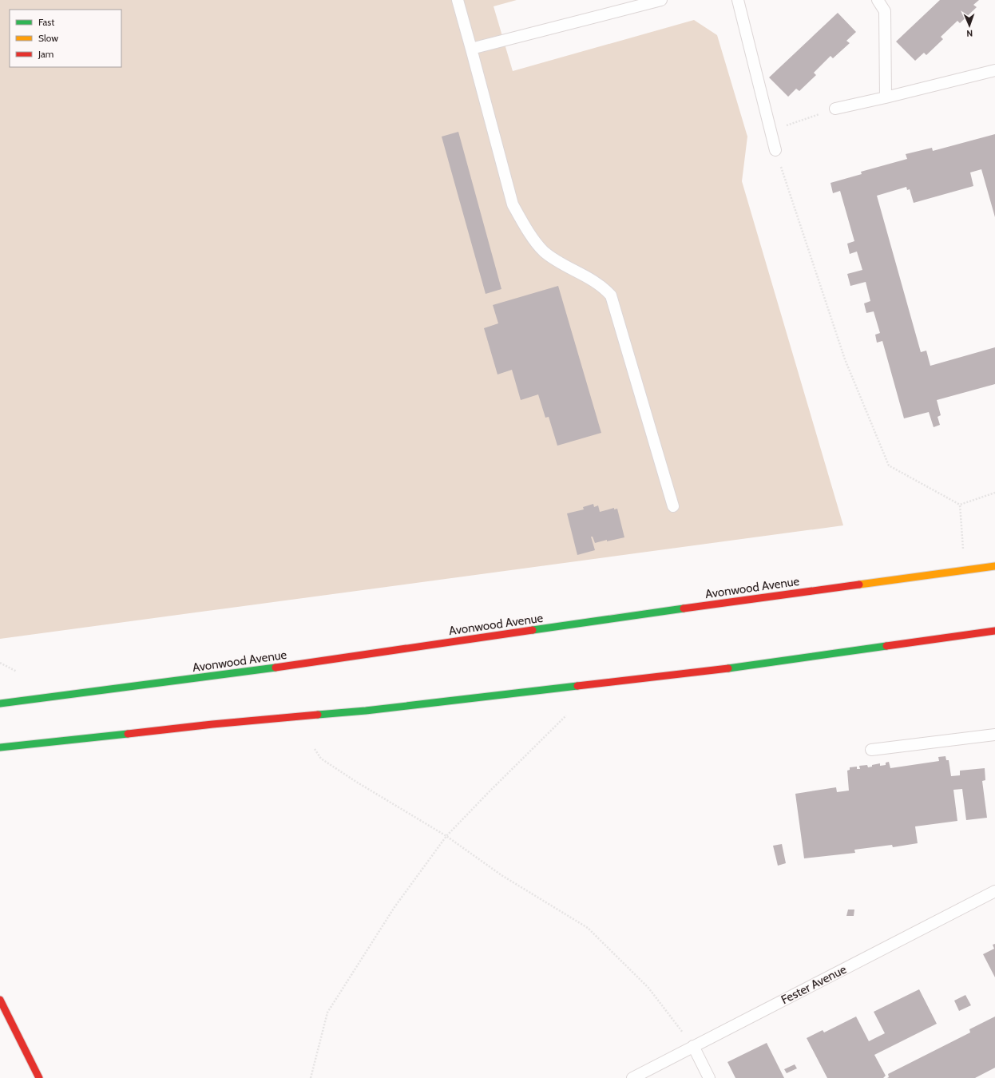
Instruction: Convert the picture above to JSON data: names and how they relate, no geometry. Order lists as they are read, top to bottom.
{
  "streets": {
    "main road": ["Avonwood Avenue"],
    "lane": ["Fester Avenue"]
  },
  "legend": ["Fast", "Slow", "Jam"],
  "north": "bottom"
}
